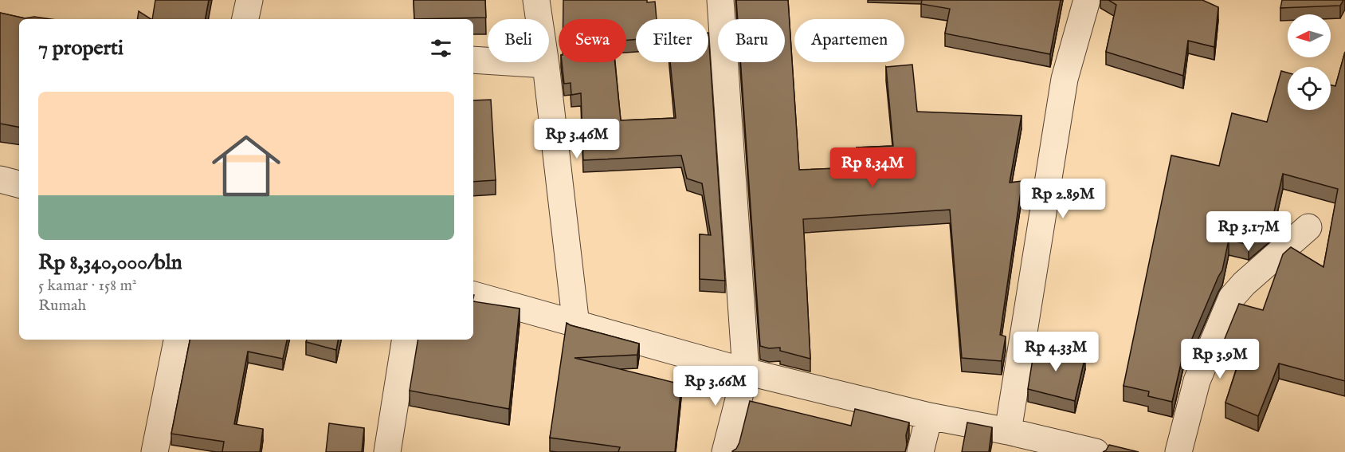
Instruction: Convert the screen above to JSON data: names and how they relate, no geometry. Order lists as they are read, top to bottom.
{
  "north": "left",
  "page": {
    "chip": [
      "Beli",
      "Sewa",
      "Filter",
      "Baru",
      "Apartemen"
    ],
    "heading": "7 properti",
    "list": [
      {
        "name": "Rp 8,340,000/bln",
        "note": "5 kamar · 158 m² · Rumah"
      }
    ],
    "price": [
      "Rp 3.46M",
      "Rp 8.34M",
      "Rp 2.89M",
      "Rp 3.17M",
      "Rp 4.33M",
      "Rp 3.9M",
      "Rp 3.66M"
    ]
  }
}
